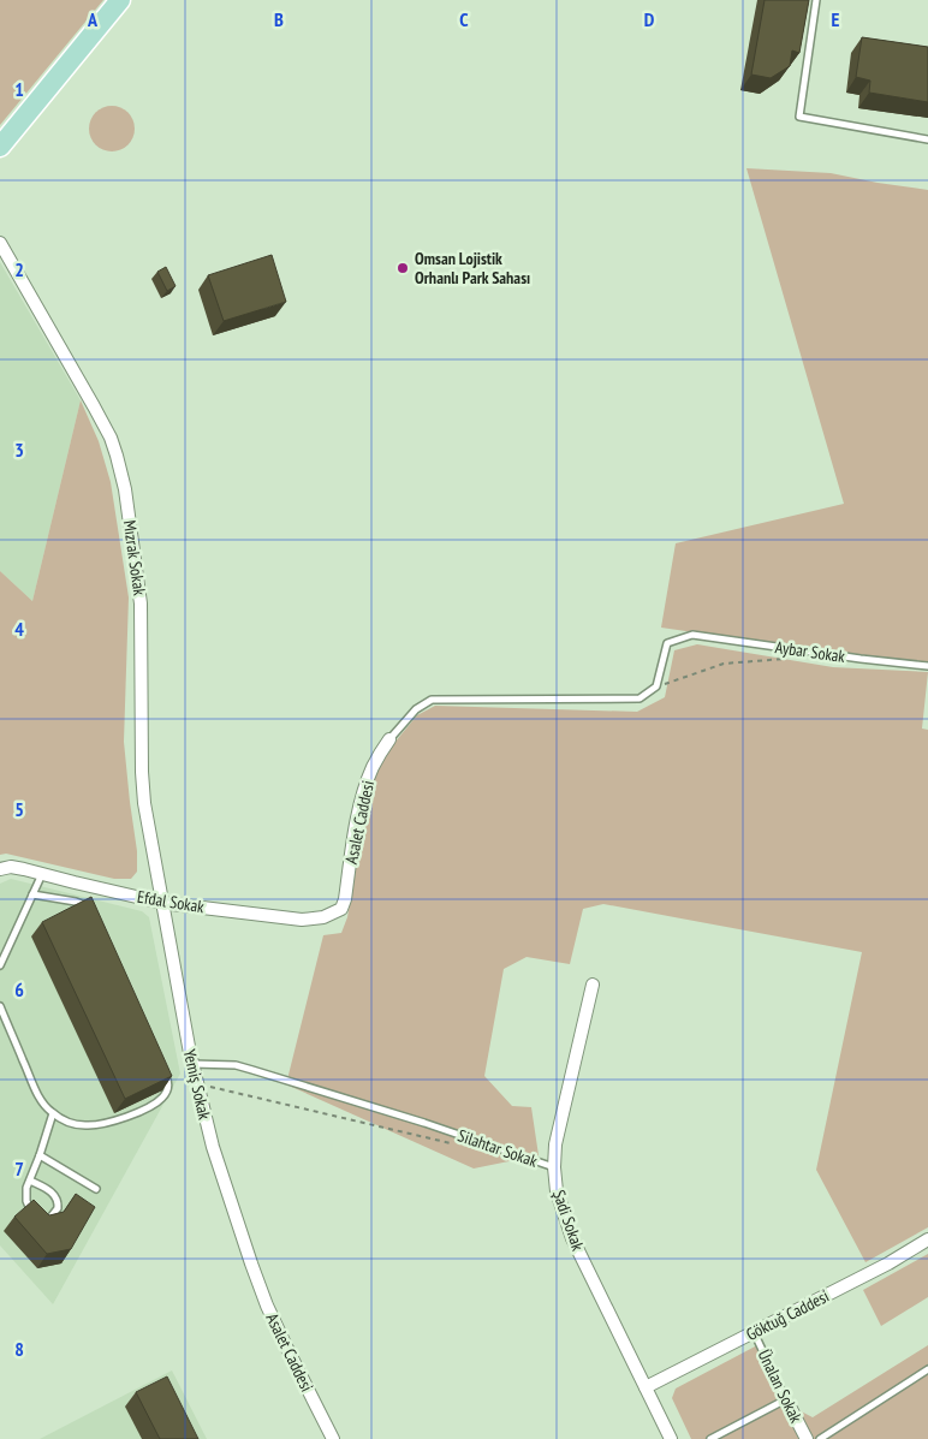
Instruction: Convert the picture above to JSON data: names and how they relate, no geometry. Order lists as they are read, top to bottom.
{
  "streets": {
    "street": [
      "Mızrak Sokak",
      "Asalet Caddesi",
      "Efdal Sokak",
      "Yemiş Sokak",
      "Şadi Sokak",
      "Göktuğ Caddesi",
      "Ünalan Sokak"
    ],
    "lane": ["Aybar Sokak", "Silahtar Sokak"]
  },
  "crossings": [
    ["Mızrak Sokak", "Efdal Sokak"],
    ["Mızrak Sokak", "Yemiş Sokak"],
    ["Asalet Caddesi", "Efdal Sokak"],
    ["Asalet Caddesi", "Yemiş Sokak"],
    ["Efdal Sokak", "Yemiş Sokak"],
    ["Yemiş Sokak", "Silahtar Sokak"],
    ["Silahtar Sokak", "Şadi Sokak"],
    ["Şadi Sokak", "Göktuğ Caddesi"],
    ["Göktuğ Caddesi", "Ünalan Sokak"]
  ],
  "places": ["Omsan Lojistik Orhanlı Park Sahası"],
  "grid": {
    "columns": [
      "A",
      "B",
      "C",
      "D",
      "E"
    ],
    "rows": [
      "1",
      "2",
      "3",
      "4",
      "5",
      "6",
      "7",
      "8"
    ]
  }
}
